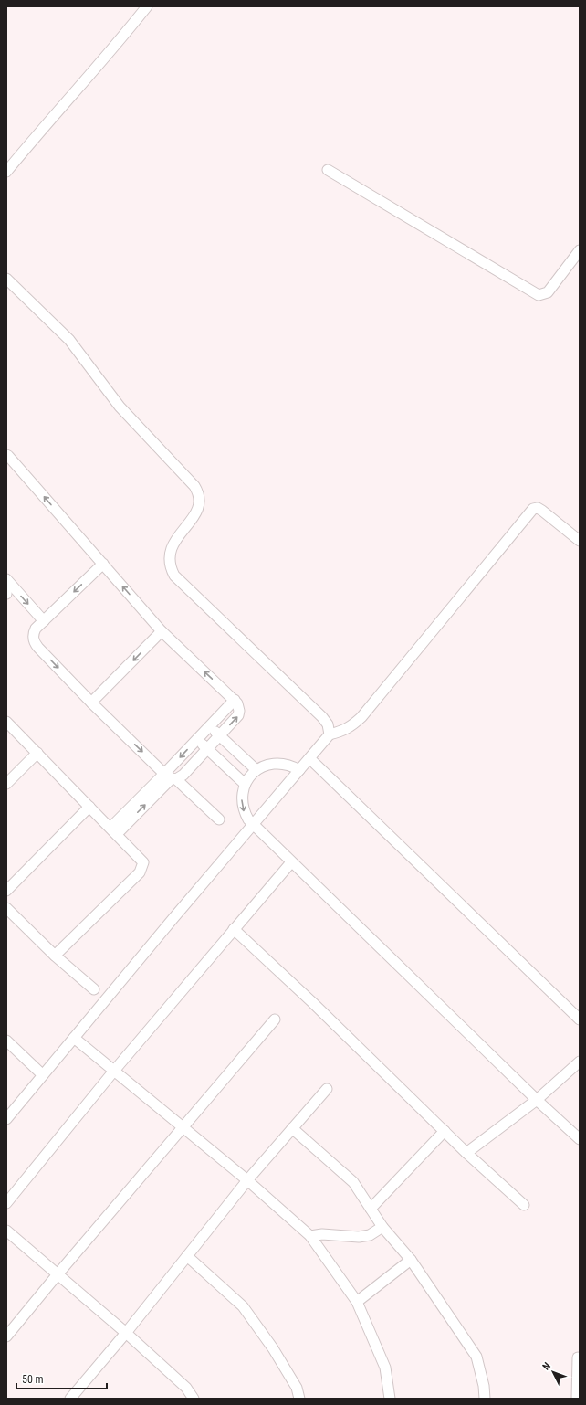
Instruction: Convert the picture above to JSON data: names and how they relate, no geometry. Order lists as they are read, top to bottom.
{
  "scale_bar": "50 m",
  "north": "top left"
}
